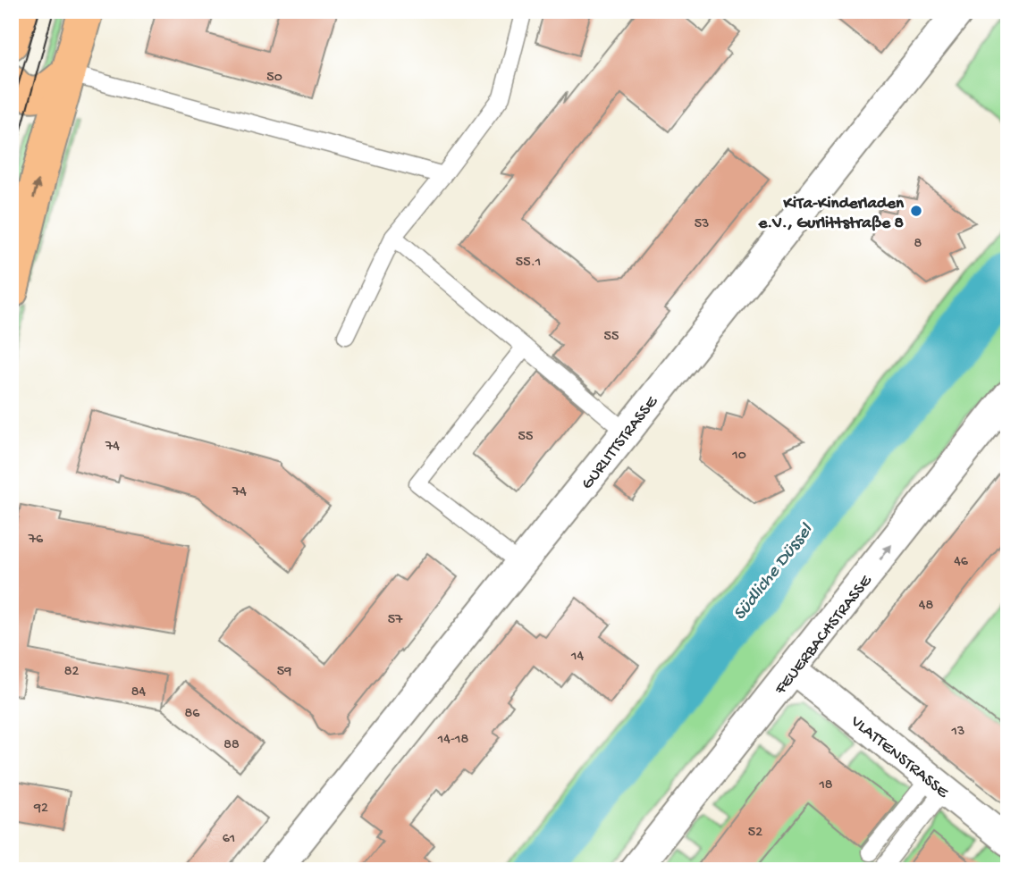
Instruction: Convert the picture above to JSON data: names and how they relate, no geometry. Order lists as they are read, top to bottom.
{
  "streets": {
    "street": ["GURLITTSTRASSE", "FEUERBACHSTRASSE", "VLATTENSTRASSE"]
  },
  "crossings": [
    ["FEUERBACHSTRASSE", "VLATTENSTRASSE"]
  ],
  "one_way": ["FEUERBACHSTRASSE"],
  "water": ["Südliche Düssel"],
  "places": ["KiTa-Kinderladen e.V., Gurlittstraße 8"],
  "house_numbers": [
    "50",
    "53",
    "8",
    "55.1",
    "55",
    "55",
    "74",
    "10",
    "74",
    "76",
    "46",
    "48",
    "57",
    "14",
    "82",
    "59",
    "84",
    "86",
    "13",
    "14-18",
    "88",
    "18",
    "92",
    "52",
    "61"
  ]
}
